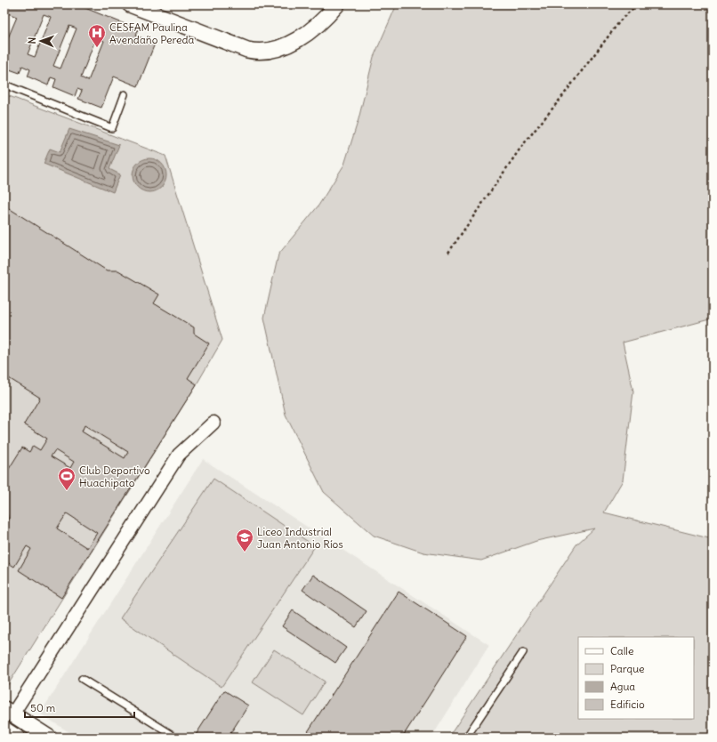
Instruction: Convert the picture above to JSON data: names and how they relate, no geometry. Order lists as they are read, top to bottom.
{
  "places": {
    "hospital": ["CESFAM Paulina Avendaño Pereda"],
    "sports": ["Club Deportivo Huachipato"],
    "school or university": ["Liceo Industrial Juan Antonio Ríos"]
  },
  "legend": [
    "Calle",
    "Parque",
    "Agua",
    "Edificio"
  ],
  "scale_bar": "50 m",
  "north": "left"
}
